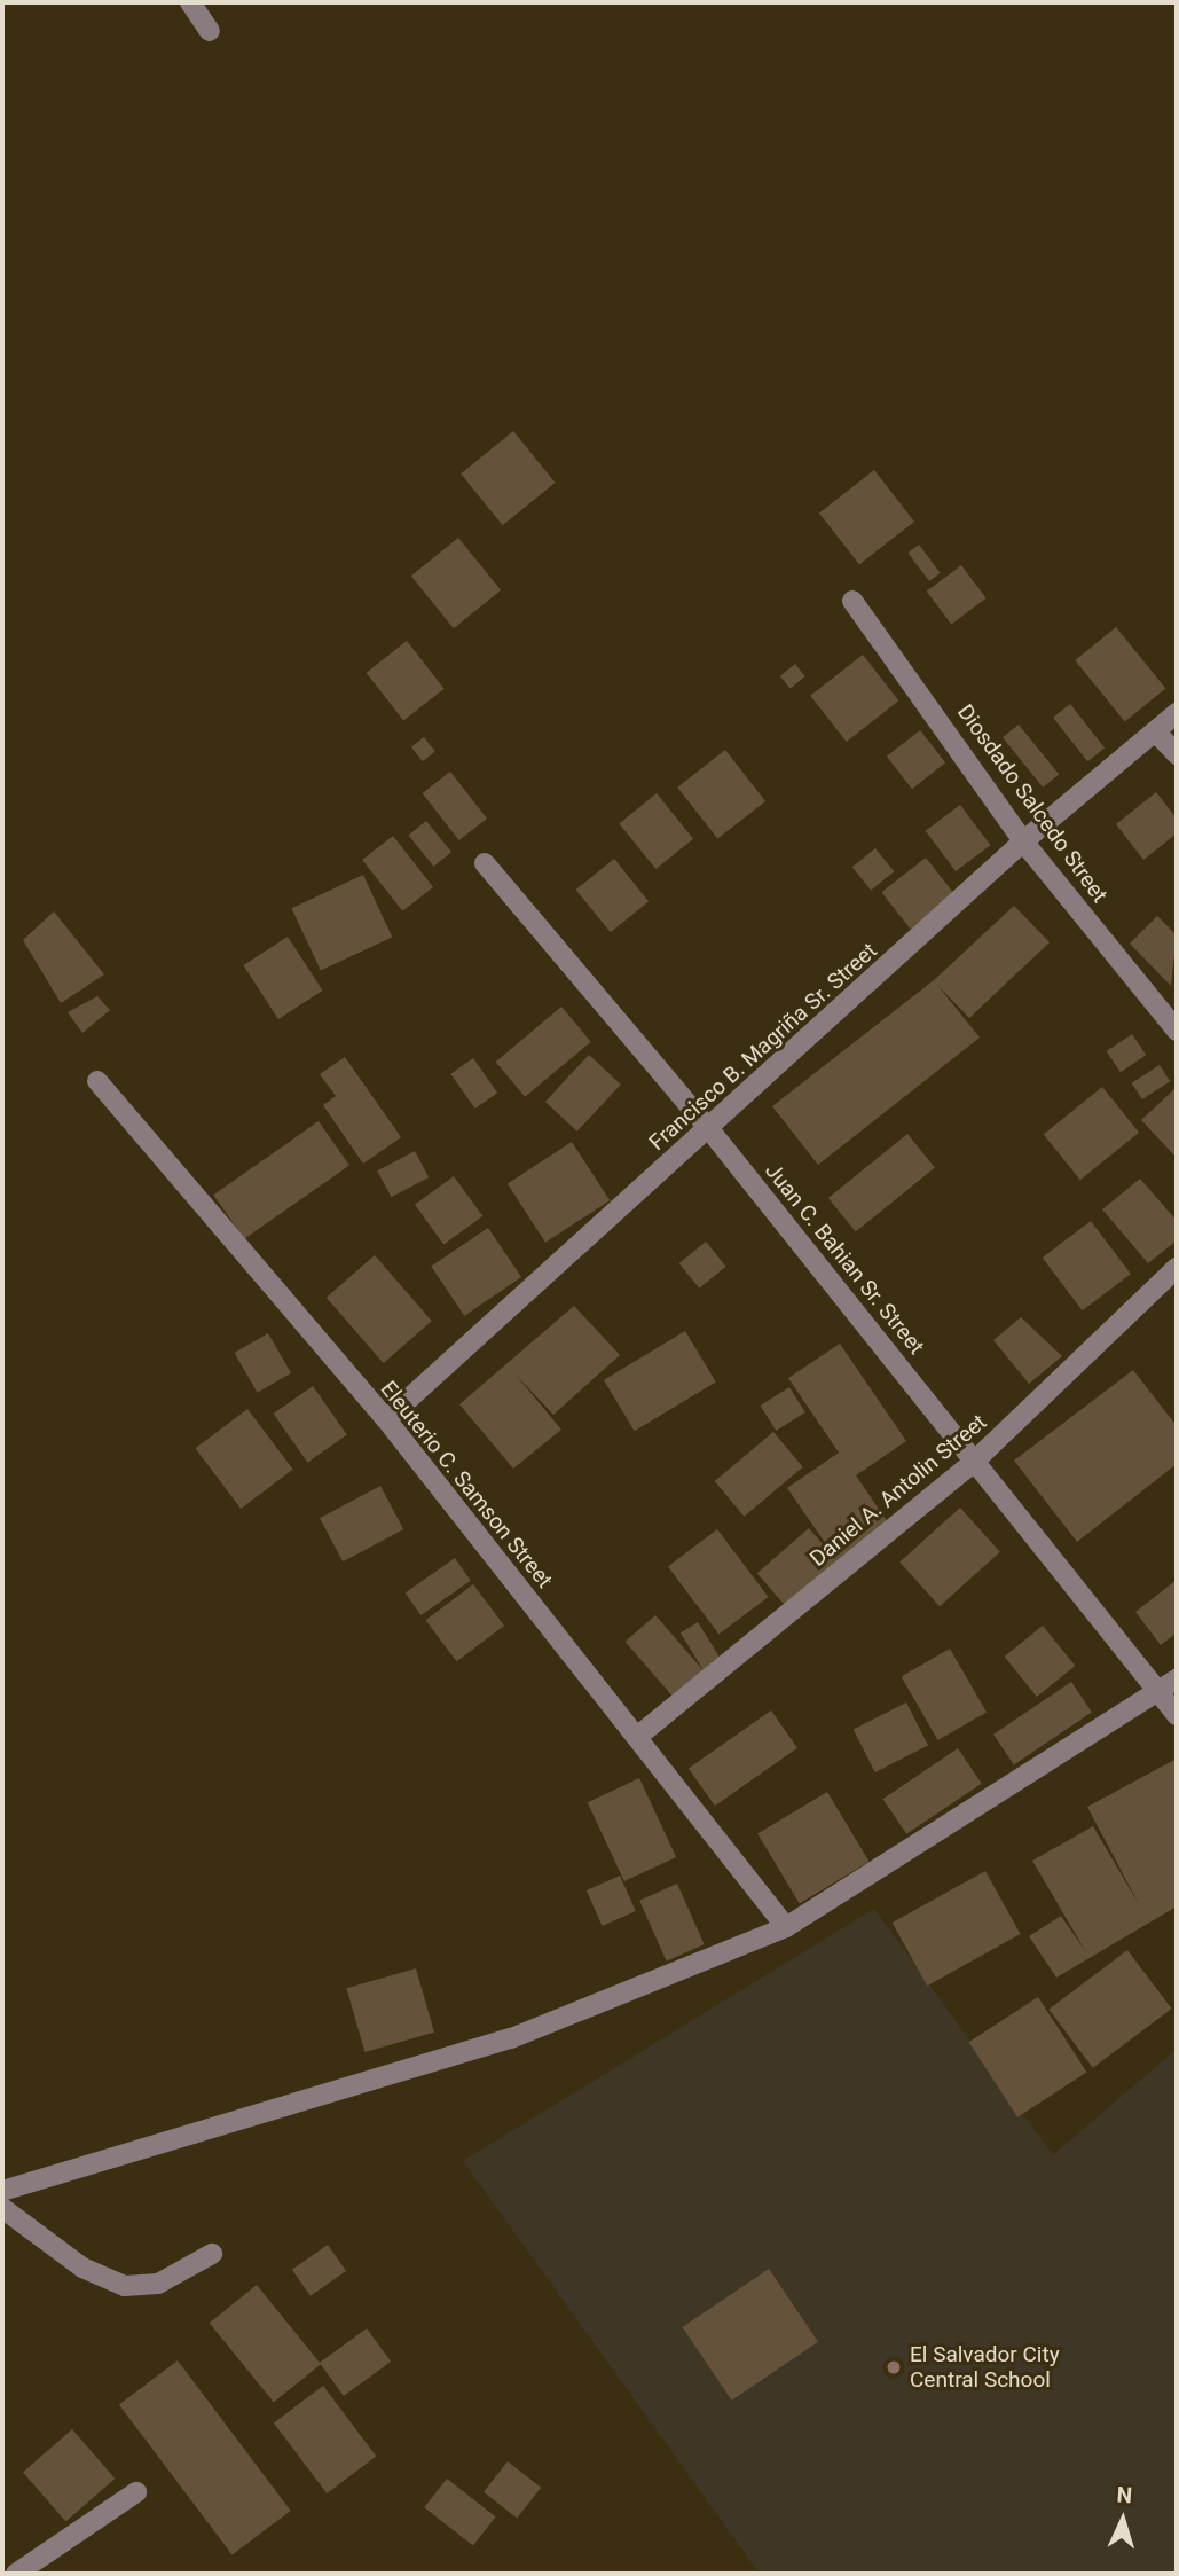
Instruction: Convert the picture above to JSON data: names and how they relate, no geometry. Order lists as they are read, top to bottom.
{
  "streets": {
    "street": [
      "Diosdado Salcedo Street",
      "Francisco B. Magriña Sr. Street",
      "Juan C. Bahian Sr. Street",
      "Eleuterio C. Samson Street",
      "Daniel A. Antolin Street"
    ]
  },
  "crossings": [
    ["Diosdado Salcedo Street", "Francisco B. Magriña Sr. Street"],
    ["Francisco B. Magriña Sr. Street", "Juan C. Bahian Sr. Street"],
    ["Francisco B. Magriña Sr. Street", "Eleuterio C. Samson Street"],
    ["Juan C. Bahian Sr. Street", "Daniel A. Antolin Street"],
    ["Eleuterio C. Samson Street", "Daniel A. Antolin Street"]
  ],
  "places": ["El Salvador City Central School"],
  "north": "top"
}
